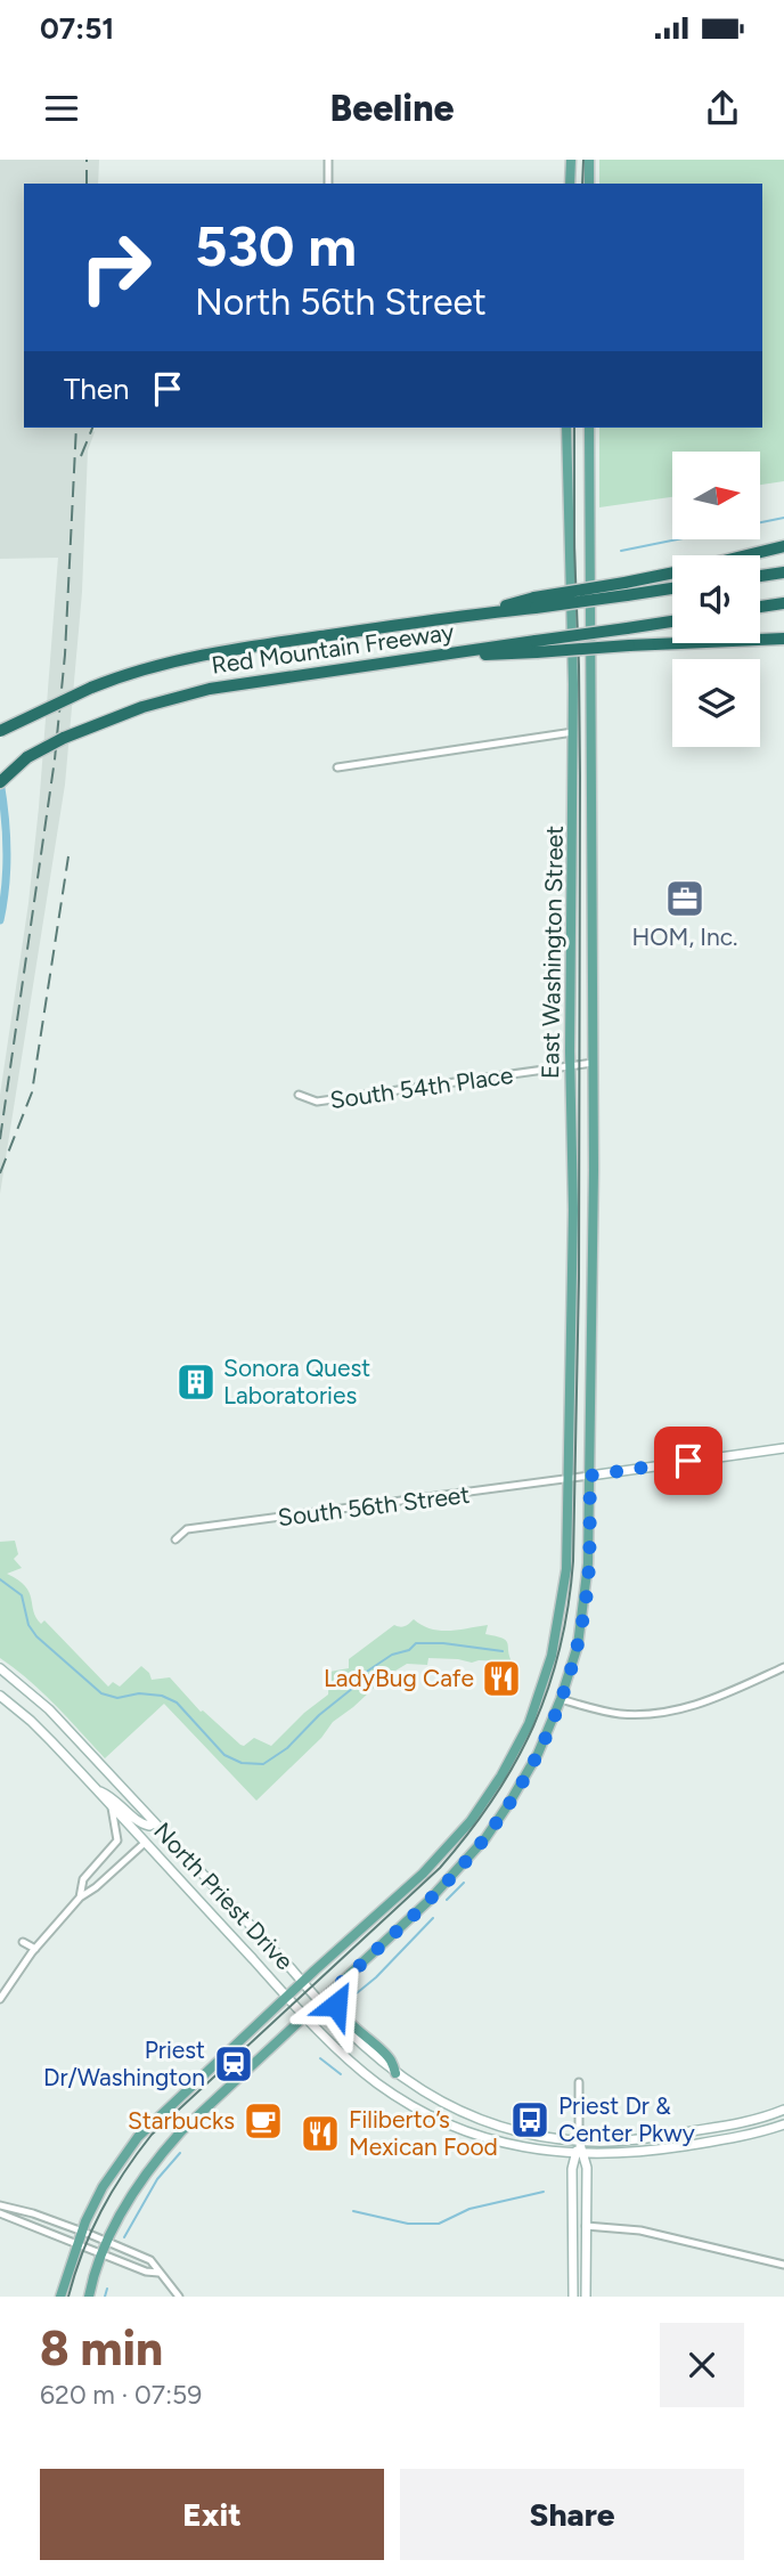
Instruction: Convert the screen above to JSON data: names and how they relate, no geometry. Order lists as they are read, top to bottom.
{
  "streets": {
    "highway": ["Red Mountain Freeway"],
    "main road": ["East Washington Street", "North Priest Drive"],
    "street": ["South 54th Place", "South 56th Street"]
  },
  "crossings": [
    ["East Washington Street", "South 54th Place"],
    ["East Washington Street", "South 56th Street"],
    ["East Washington Street", "North Priest Drive"]
  ],
  "places": {
    "office": ["HOM, Inc."],
    "building": ["Sonora Quest Laboratories"],
    "restaurant": ["LadyBug Cafe", "Filiberto’s Mexican Food"],
    "station": ["Priest Dr/Washington"],
    "bus stop": ["Priest Dr & Center Pkwy"],
    "cafe": ["Starbucks"]
  },
  "north": "right",
  "page": {
    "status": "07:51",
    "header": "Beeline",
    "turn": ["530 m", "North 56th Street"],
    "then": "Then",
    "heading": ["8 min", "620 m · 07:59"],
    "buttons": ["Exit", "Share"]
  }
}
